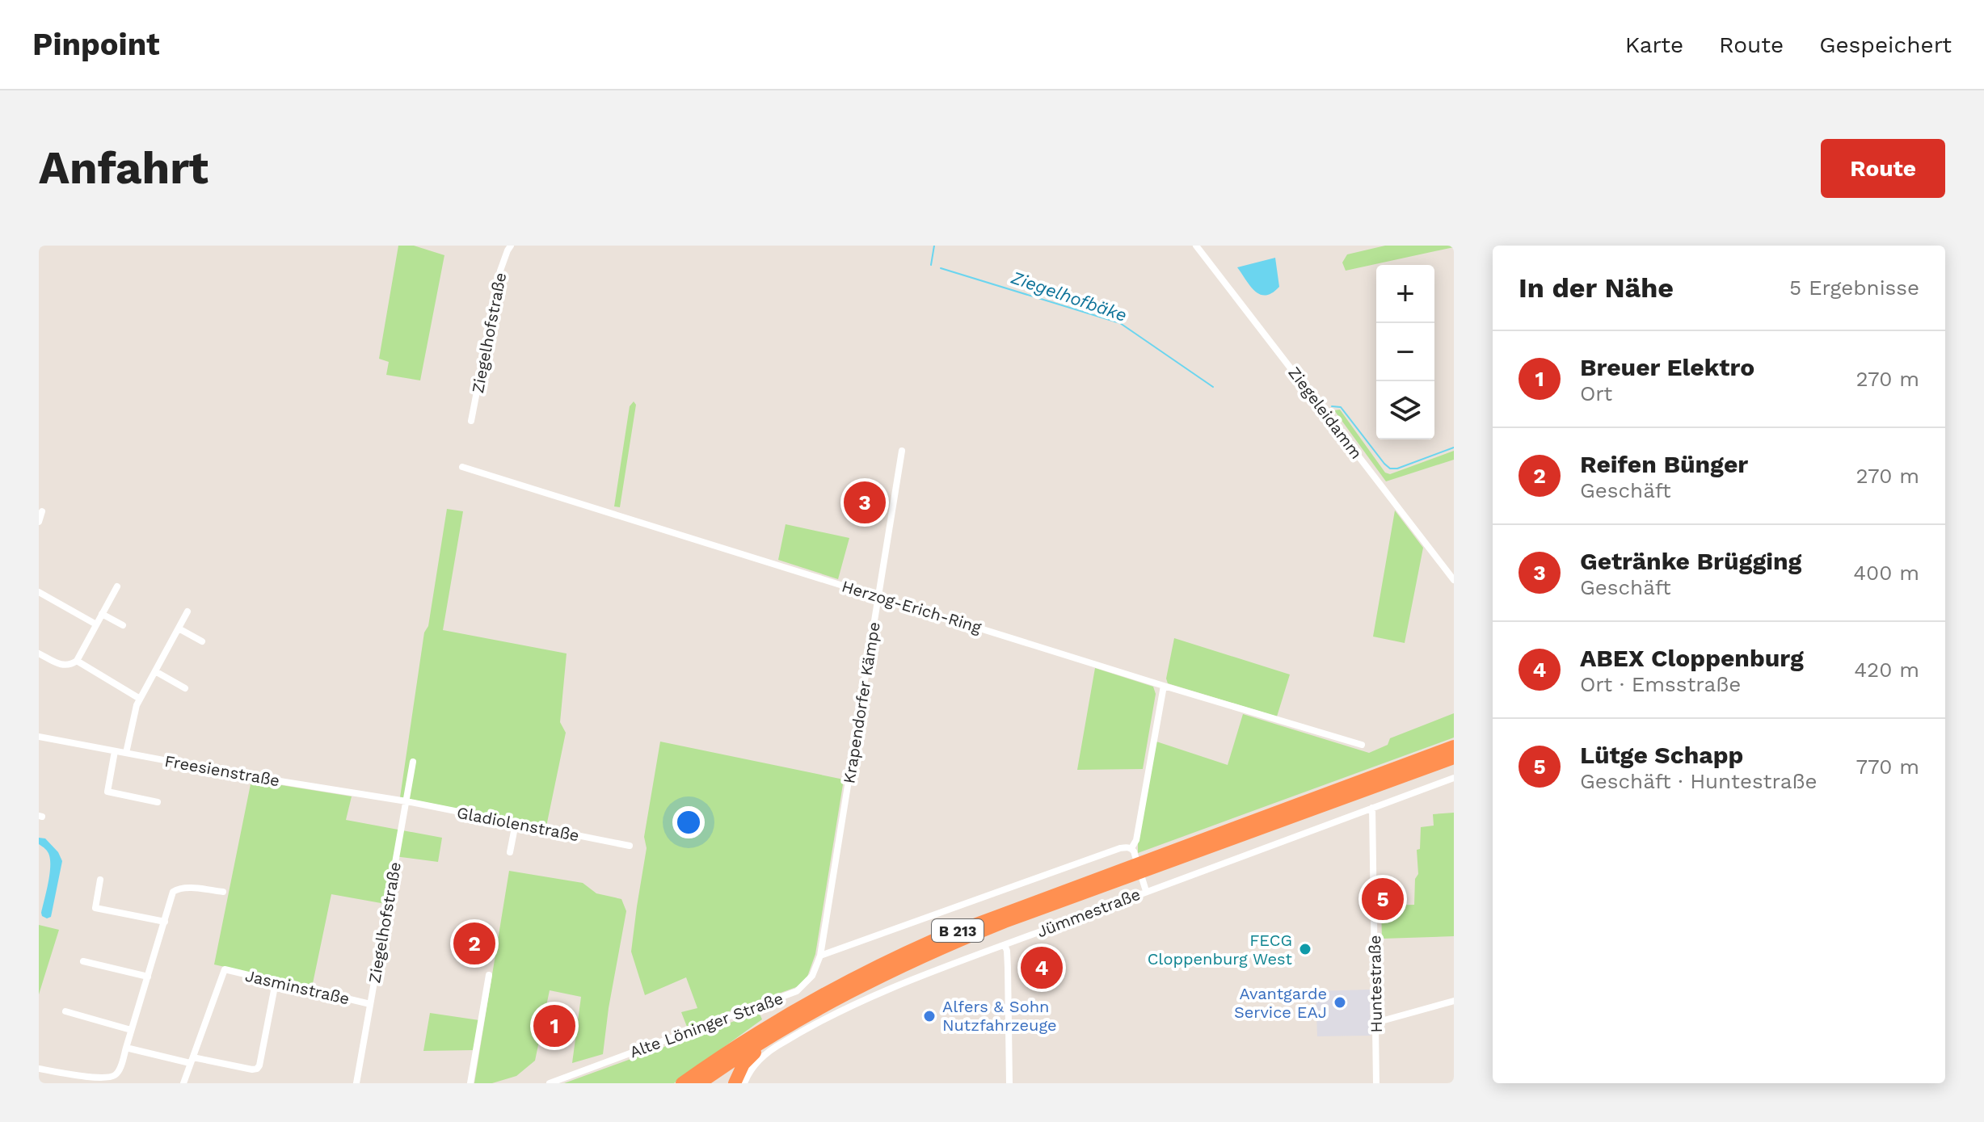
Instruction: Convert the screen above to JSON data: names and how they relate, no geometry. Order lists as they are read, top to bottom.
{
  "streets": {
    "highway": ["B 213"],
    "street": [
      "Ziegelhofstraße",
      "Ziegeleidamm",
      "Herzog-Erich-Ring",
      "Krapendorfer Kämpe",
      "Freesienstraße",
      "Gladiolenstraße",
      "Jümmestraße",
      "Huntestraße",
      "Jasminstraße",
      "Alte Löninger Straße"
    ]
  },
  "crossings": [
    ["Ziegelhofstraße", "Freesienstraße"],
    ["Ziegelhofstraße", "Gladiolenstraße"],
    ["Ziegelhofstraße", "Jasminstraße"],
    ["Herzog-Erich-Ring", "Krapendorfer Kämpe"],
    ["Krapendorfer Kämpe", "Alte Löninger Straße"],
    ["Freesienstraße", "Gladiolenstraße"],
    ["Jümmestraße", "Huntestraße"]
  ],
  "water": ["Ziegelhofbäke"],
  "places": ["FECG Cloppenburg West", "Avantgarde Service EAJ", "Alfers & Sohn Nutzfahrzeuge"],
  "page": {
    "header": "Pinpoint",
    "nav": ["Karte", "Route", "Gespeichert"],
    "buttons": "Route",
    "title": "Anfahrt",
    "heading": ["In der Nähe", "5 Ergebnisse"],
    "map_buttons": ["+", "−"],
    "list": [
      {
        "mark": "1",
        "name": "Breuer Elektro",
        "note": "Ort",
        "value": "270 m"
      },
      {
        "mark": "2",
        "name": "Reifen Bünger",
        "note": "Geschäft",
        "value": "270 m"
      },
      {
        "mark": "3",
        "name": "Getränke Brügging",
        "note": "Geschäft",
        "value": "400 m"
      },
      {
        "mark": "4",
        "name": "ABEX Cloppenburg",
        "note": "Ort · Emsstraße",
        "value": "420 m"
      },
      {
        "mark": "5",
        "name": "Lütge Schapp",
        "note": "Geschäft · Huntestraße",
        "value": "770 m"
      }
    ],
    "pins": [
      "3",
      "5",
      "2",
      "4",
      "1"
    ]
  }
}
